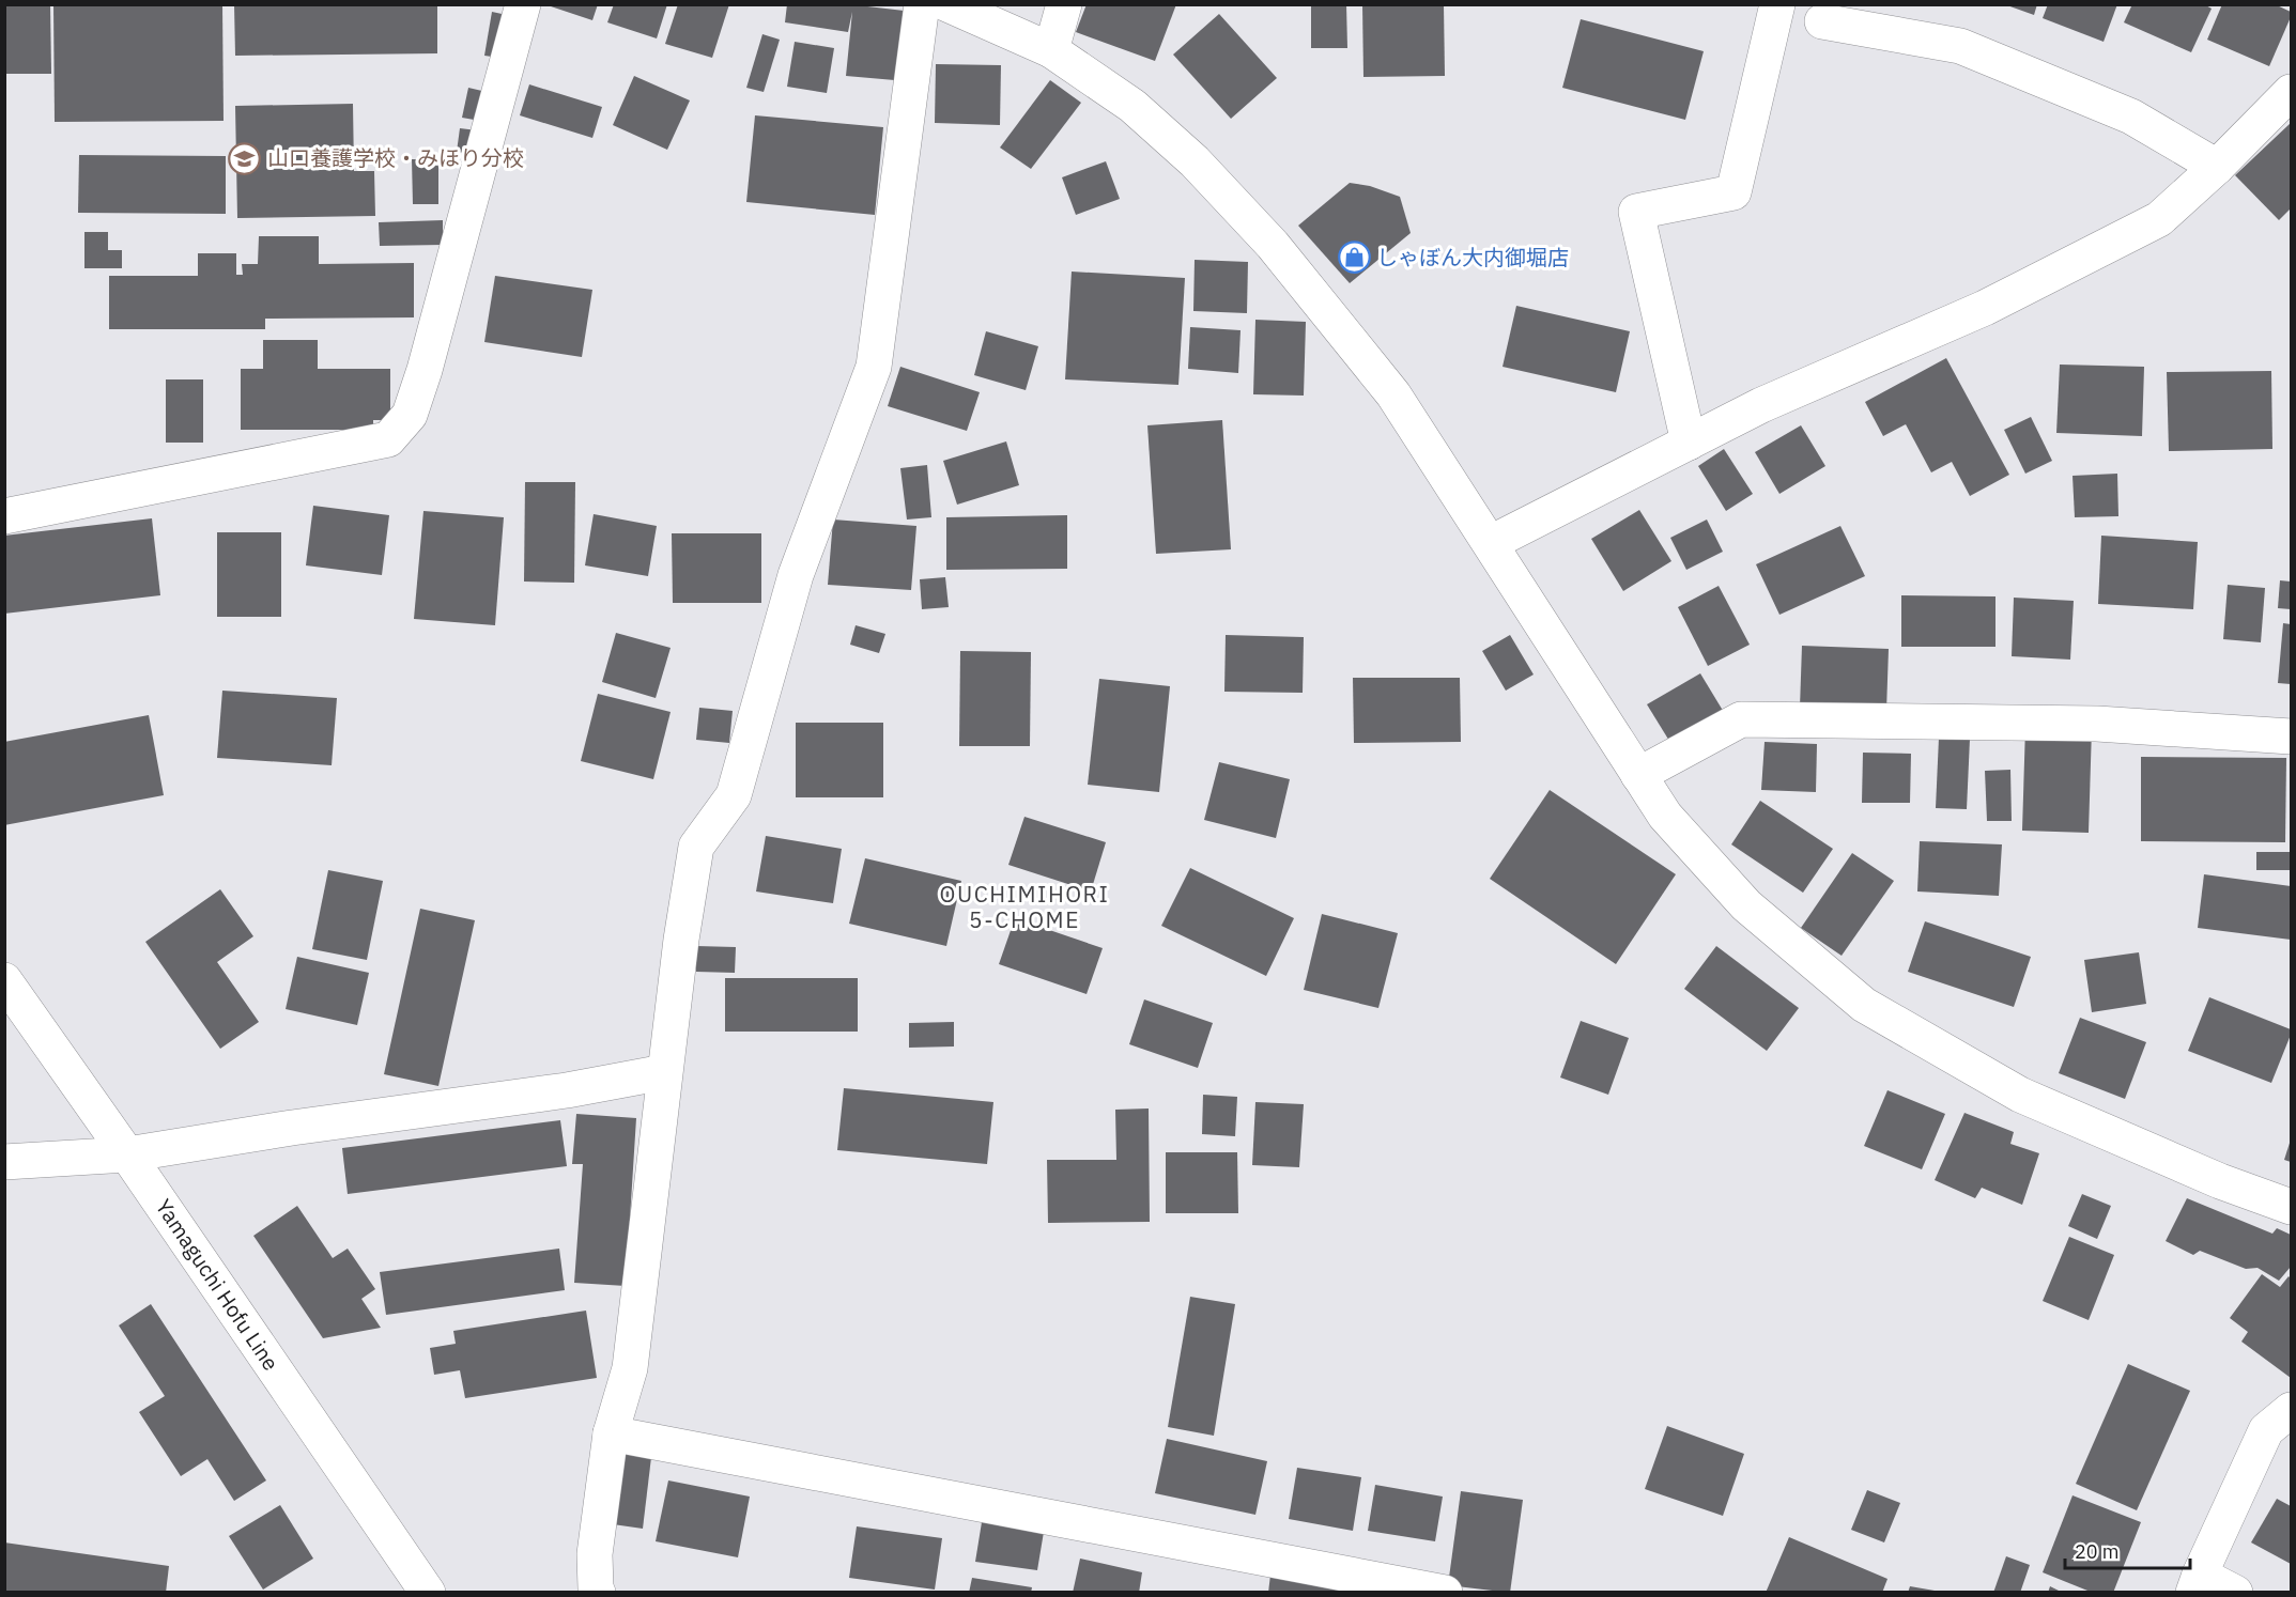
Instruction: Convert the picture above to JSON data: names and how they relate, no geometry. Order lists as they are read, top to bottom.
{
  "streets": {
    "street": ["Yamaguchi Hofu Line"]
  },
  "districts": ["OUCHIMIHORI 5-CHOME"],
  "places": {
    "school or university": ["山口養護学校・みほり分校"],
    "shop": ["しゃぼん大内御堀店"]
  },
  "scale_bar": "20 m"
}
